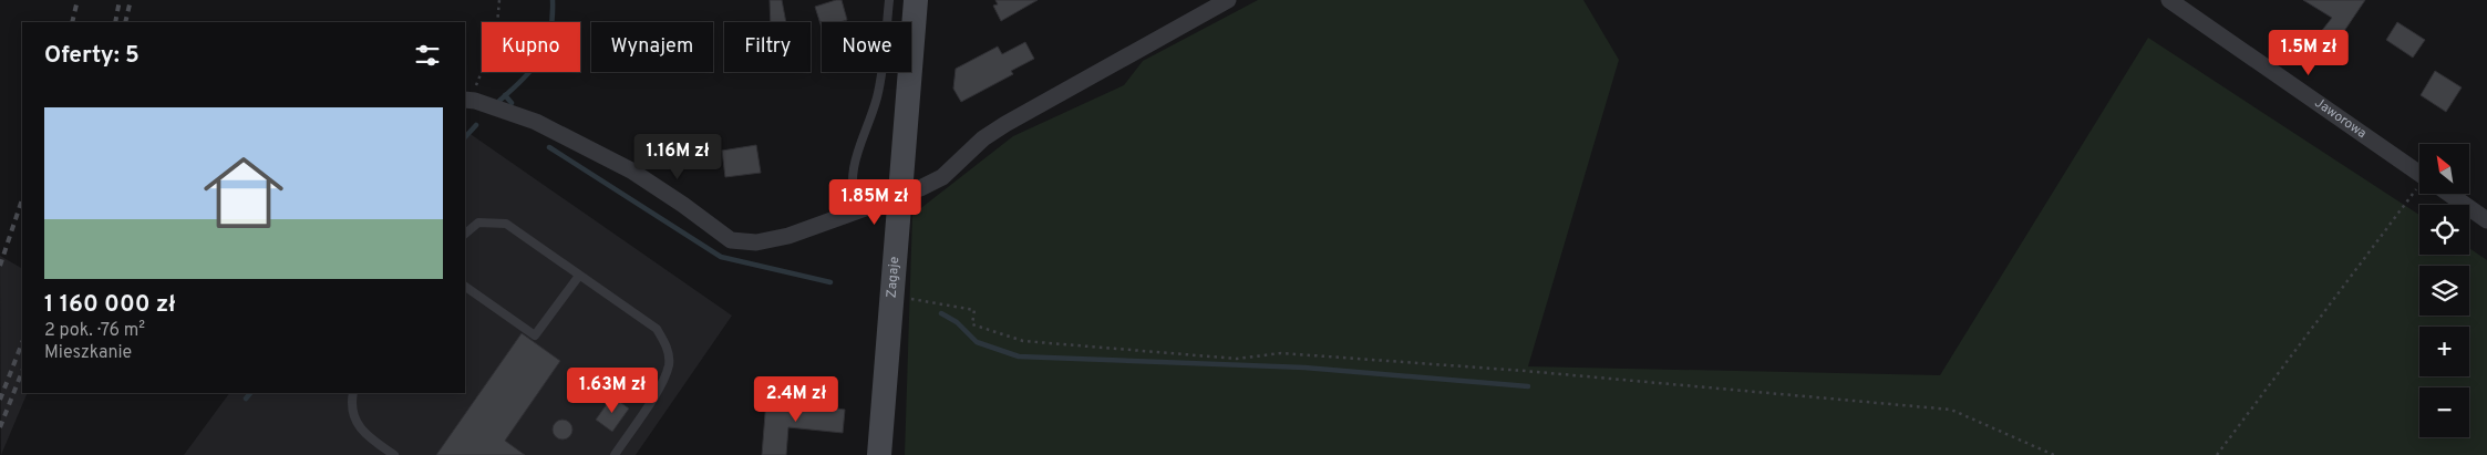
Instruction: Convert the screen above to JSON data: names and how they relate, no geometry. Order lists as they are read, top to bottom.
{
  "streets": {
    "main road": ["Zagaje"],
    "street": ["Jaworowa"]
  },
  "north": "top left",
  "page": {
    "chip": [
      "Kupno",
      "Wynajem",
      "Filtry",
      "Nowe"
    ],
    "heading": "Oferty: 5",
    "price": [
      "1.5M zł",
      "1.16M zł",
      "1.85M zł",
      "1.63M zł",
      "2.4M zł"
    ],
    "list": [
      {
        "name": "1 160 000 zł",
        "note": "2 pok. · 76 m² · Mieszkanie"
      }
    ],
    "map_buttons": ["+", "−"]
  }
}
